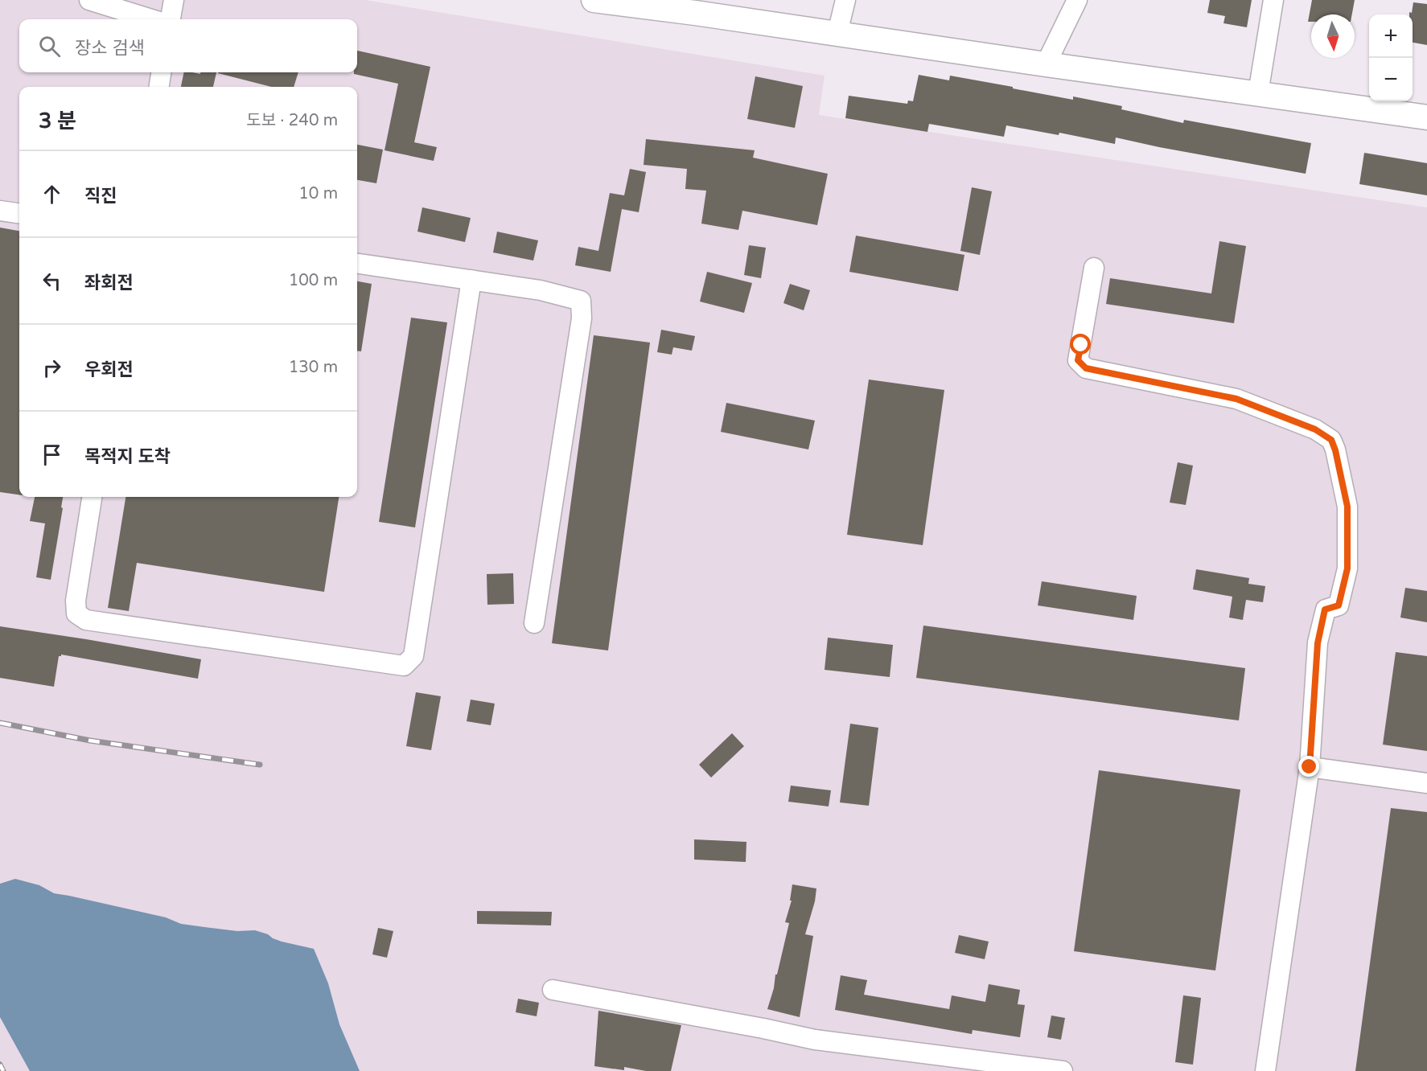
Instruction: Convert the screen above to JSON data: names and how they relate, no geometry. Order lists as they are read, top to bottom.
{
  "north": "bottom",
  "page": {
    "map_buttons": ["+", "−"],
    "search": "장소 검색",
    "heading": ["3 분", "도보 · 240 m"],
    "list": [
      ["직진", "10 m"],
      ["좌회전", "100 m"],
      ["우회전", "130 m"],
      "목적지 도착"
    ]
  }
}
